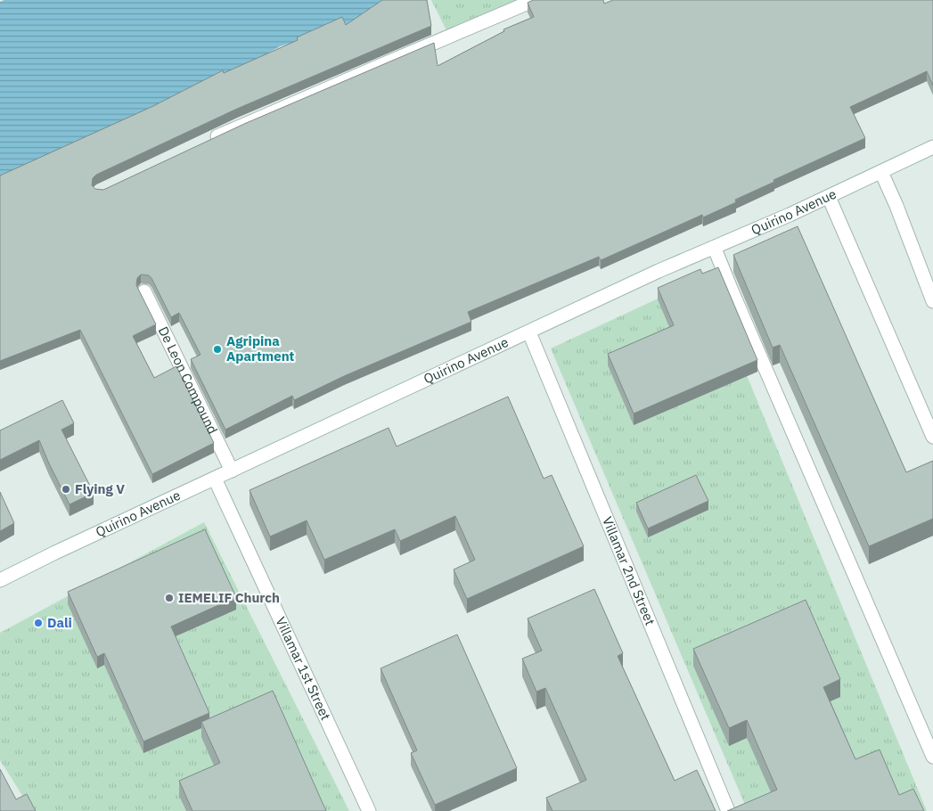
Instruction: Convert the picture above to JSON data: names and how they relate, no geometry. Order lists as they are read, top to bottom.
{
  "streets": {
    "street": [
      "Quirino Avenue",
      "De Leon Compound",
      "Villamar 2nd Street",
      "Villamar 1st Street"
    ]
  },
  "crossings": [
    ["Quirino Avenue", "De Leon Compound"],
    ["Quirino Avenue", "Villamar 2nd Street"],
    ["Quirino Avenue", "Villamar 1st Street"]
  ],
  "places": [
    "Agripina Apartment",
    "Flying V",
    "IEMELIF Church",
    "Dali"
  ]
}
